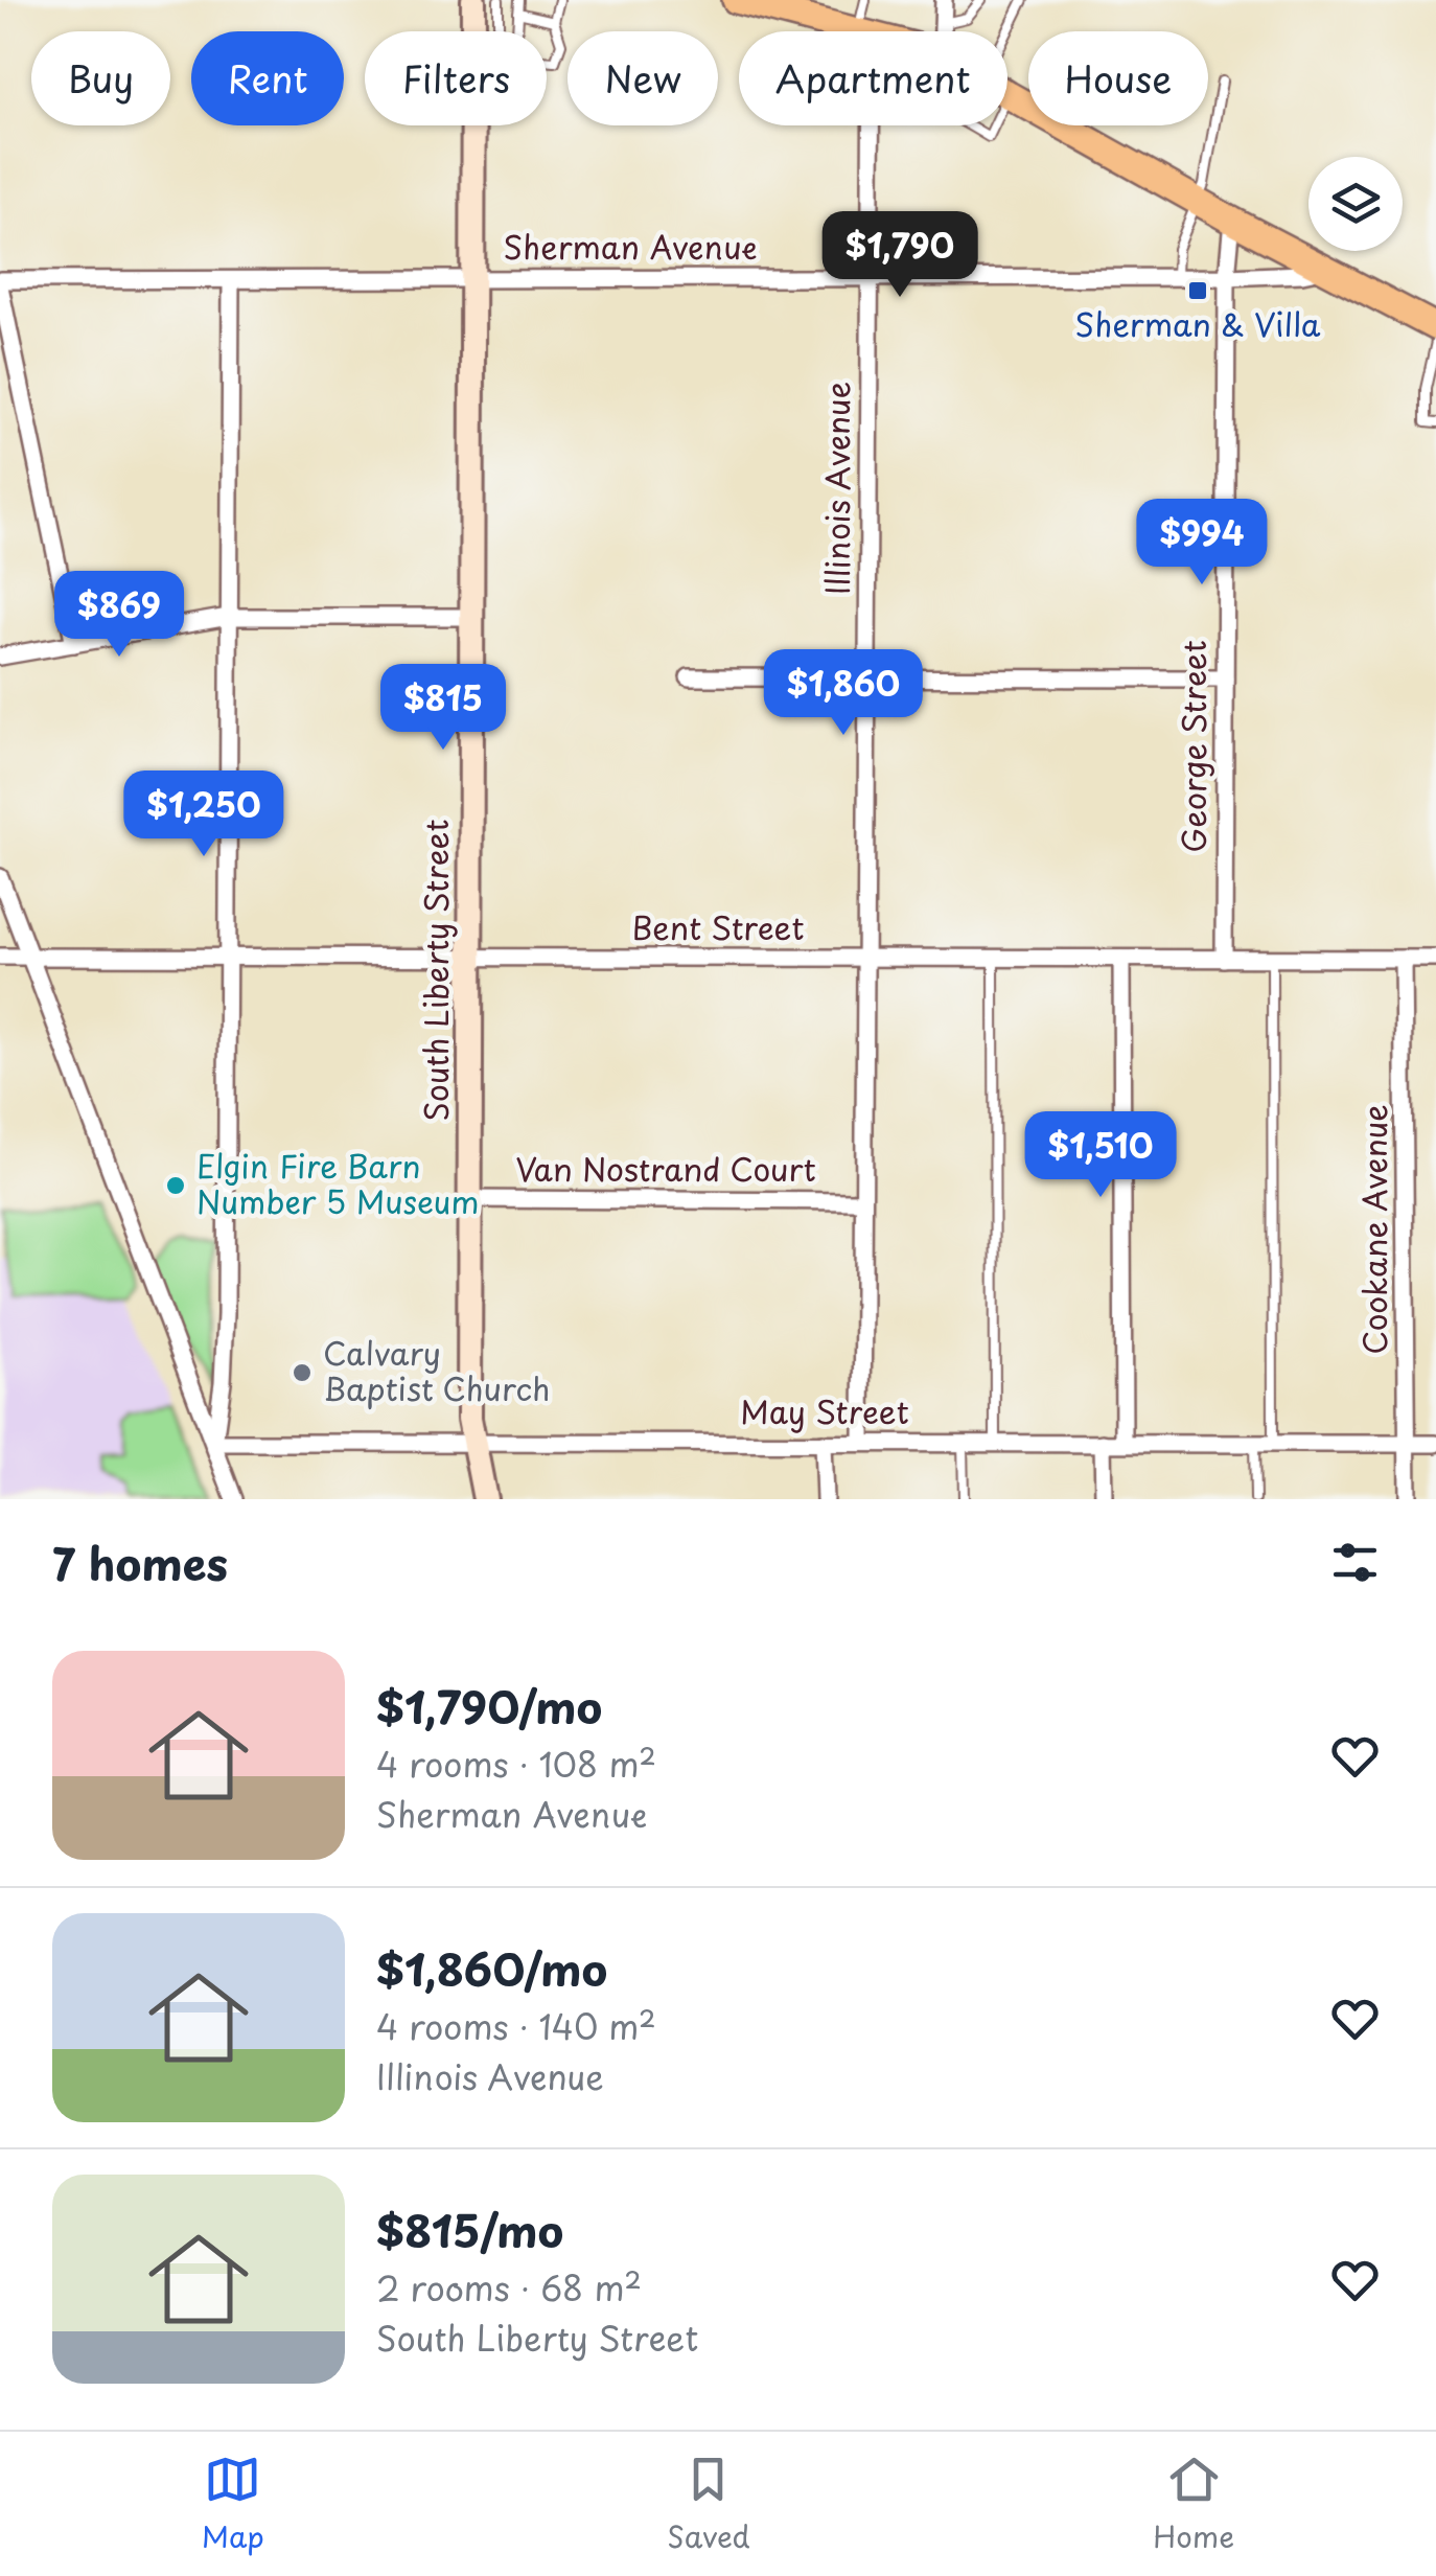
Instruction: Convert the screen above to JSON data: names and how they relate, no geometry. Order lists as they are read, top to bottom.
{
  "streets": {
    "main road": ["South Liberty Street"],
    "street": [
      "Sherman Avenue",
      "Illinois Avenue",
      "George Street",
      "Bent Street",
      "Van Nostrand Court",
      "Cookane Avenue",
      "May Street"
    ]
  },
  "crossings": [
    ["Sherman Avenue", "Illinois Avenue"],
    ["Sherman Avenue", "George Street"],
    ["Sherman Avenue", "South Liberty Street"],
    ["Illinois Avenue", "Bent Street"],
    ["Illinois Avenue", "Van Nostrand Court"],
    ["Illinois Avenue", "May Street"],
    ["George Street", "Bent Street"],
    ["Bent Street", "South Liberty Street"],
    ["Bent Street", "Cookane Avenue"],
    ["South Liberty Street", "Van Nostrand Court"],
    ["South Liberty Street", "May Street"],
    ["Cookane Avenue", "May Street"]
  ],
  "places": {
    "transit": ["Sherman & Villa"],
    "other": ["Elgin Fire Barn Number 5 Museum", "Calvary Baptist Church"]
  },
  "page": {
    "chip": [
      "Buy",
      "Rent",
      "Filters",
      "New",
      "Apartment",
      "House"
    ],
    "price": [
      "$1,790",
      "$994",
      "$869",
      "$1,860",
      "$815",
      "$1,250",
      "$1,510"
    ],
    "heading": "7 homes",
    "list": [
      {
        "name": "$1,790/mo",
        "note": "4 rooms · 108 m² · Sherman Avenue"
      },
      {
        "name": "$1,860/mo",
        "note": "4 rooms · 140 m² · Illinois Avenue"
      },
      {
        "name": "$815/mo",
        "note": "2 rooms · 68 m² · South Liberty Street"
      }
    ],
    "tabs": ["Map", "Saved", "Home"]
  }
}
